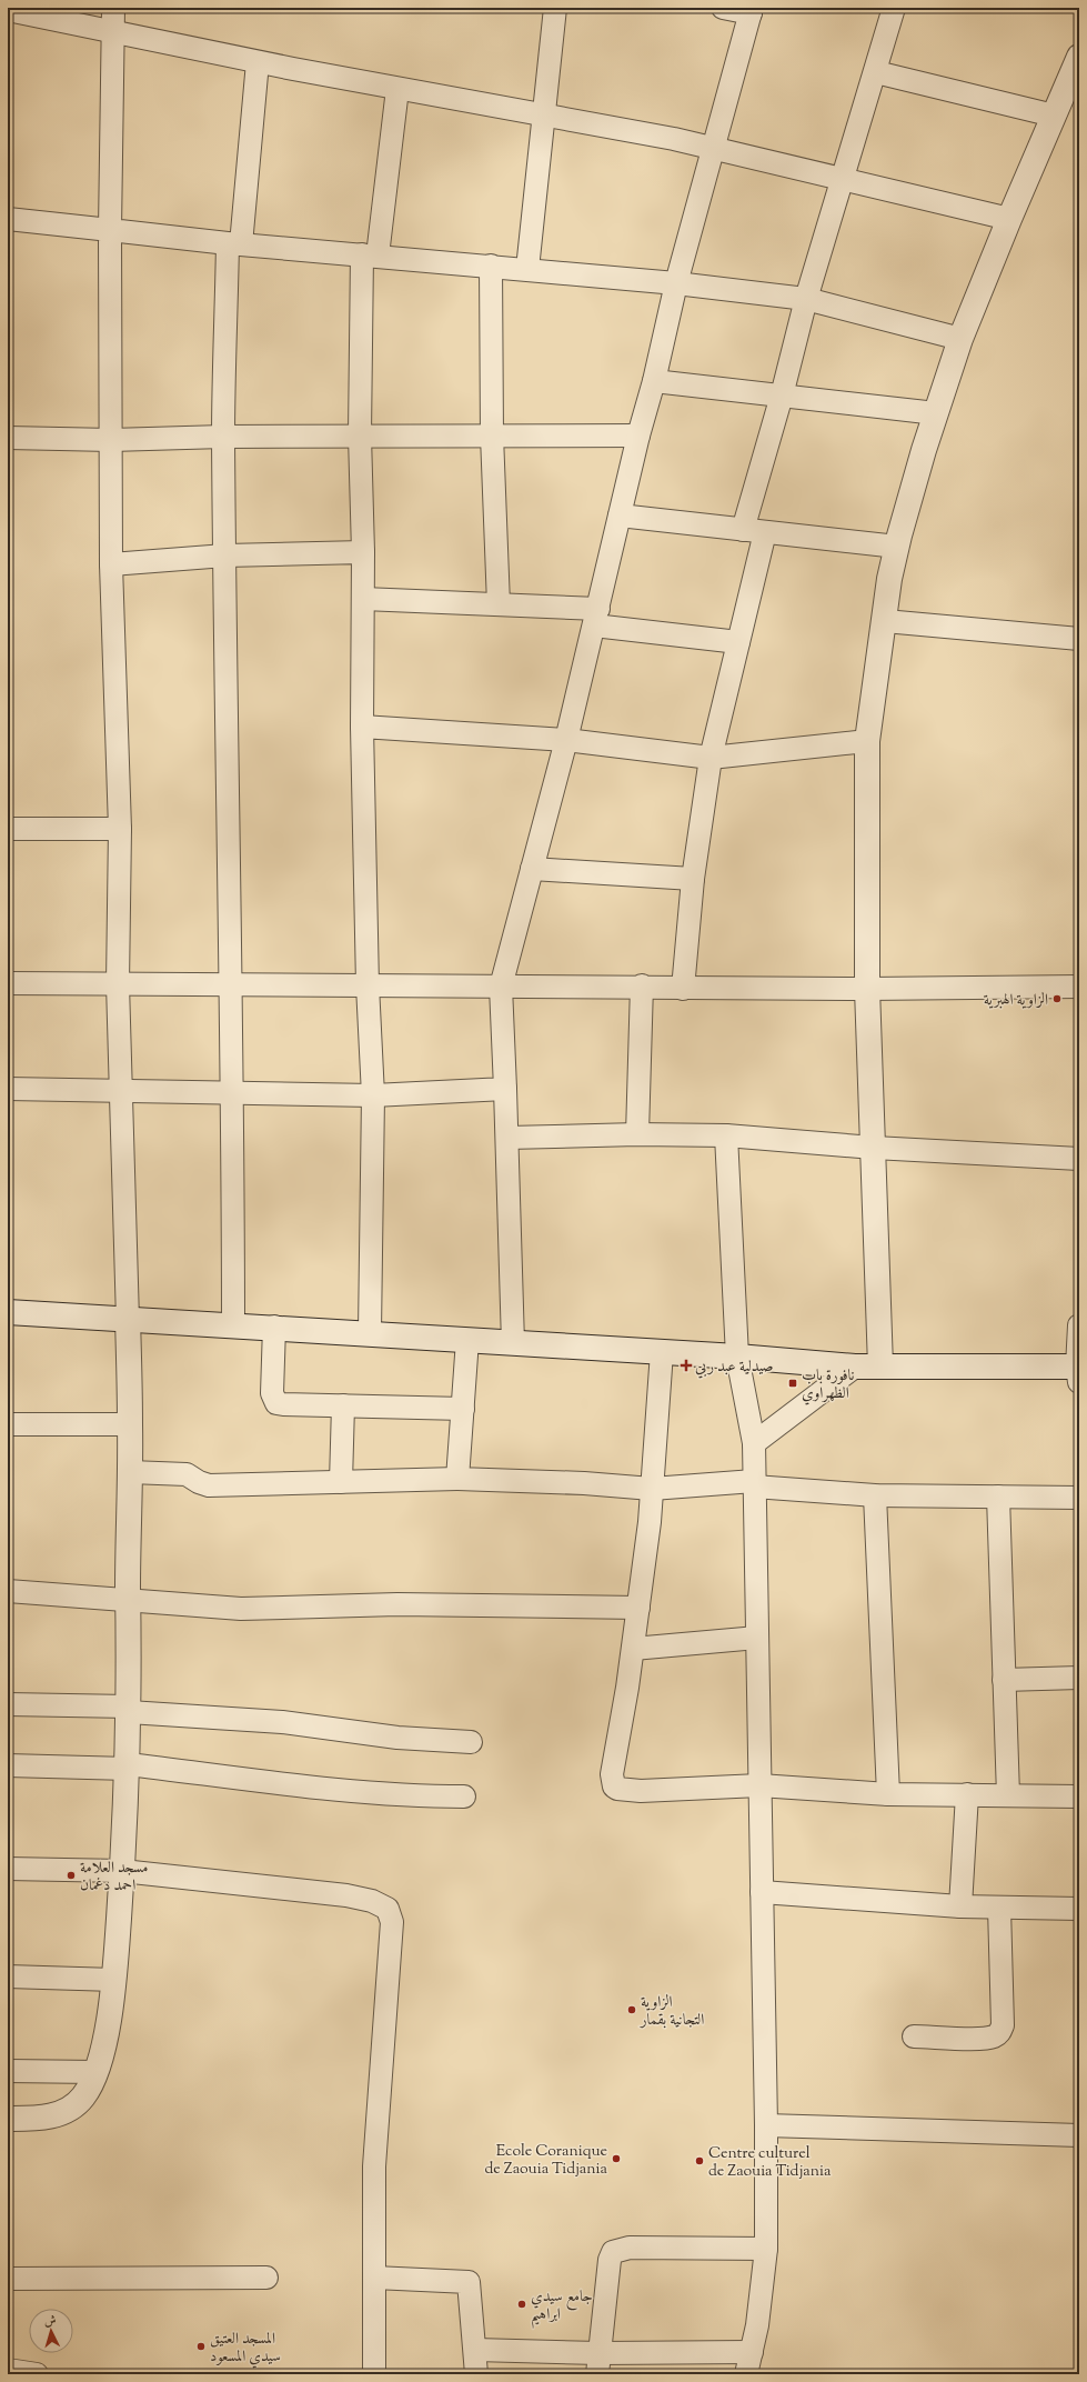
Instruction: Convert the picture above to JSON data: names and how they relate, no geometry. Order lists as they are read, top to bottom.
{
  "places": {
    "other": [
      "الزاوية الهبرية",
      "مسجد العلامة احمد دغمان",
      "الزاوية التجانية بقمار",
      "Ecole Coranique de Zaouia Tidjania",
      "Centre culturel de Zaouia Tidjania",
      "جامع سيدي ابراهيم",
      "المسجد العتيق سيدي المسعود"
    ],
    "health": ["صيدلية عبد ربي"],
    "transit": ["نافورة باب الظهراوي"]
  },
  "north": "top"
}
